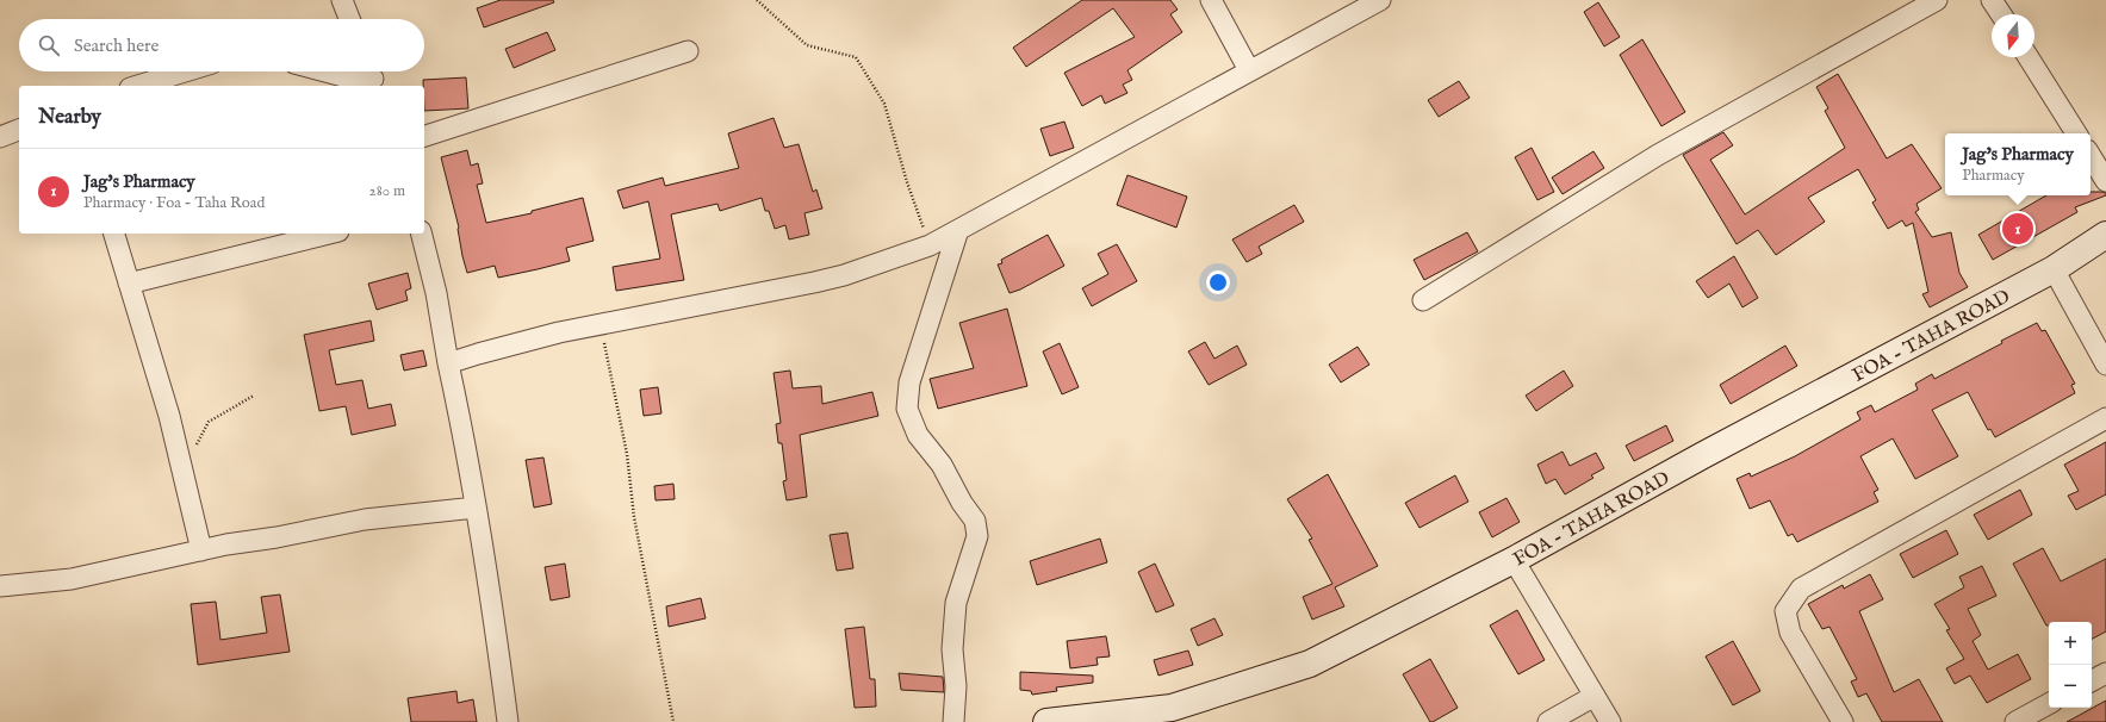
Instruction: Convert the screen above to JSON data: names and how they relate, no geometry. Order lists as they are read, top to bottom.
{
  "streets": {
    "street": ["FOA - TAHA ROAD"]
  },
  "north": "bottom",
  "page": {
    "search": "Search here",
    "heading": "Nearby",
    "popup": ["Jag's Pharmacy", "Pharmacy"],
    "list": [
      {
        "mark": "1",
        "name": "Jag's Pharmacy",
        "note": "Pharmacy · Foa - Taha Road",
        "value": "280 m"
      }
    ],
    "pins": "1",
    "map_buttons": ["+", "−"]
  }
}
